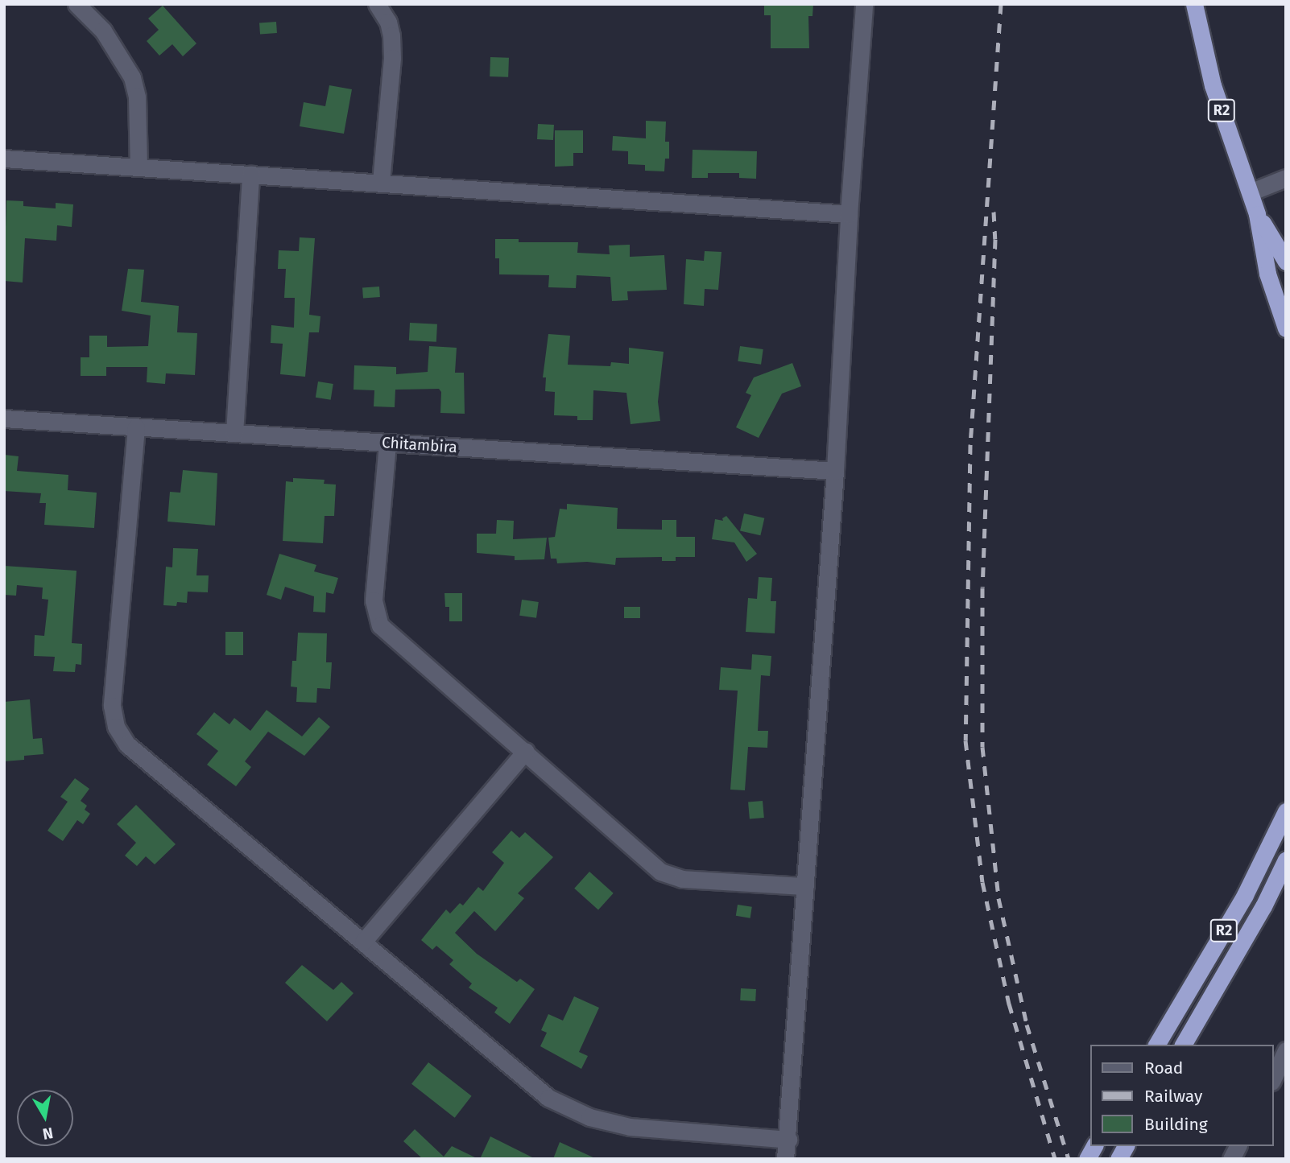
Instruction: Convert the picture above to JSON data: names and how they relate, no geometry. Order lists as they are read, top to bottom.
{
  "streets": {
    "highway": ["R2"],
    "street": ["Chitambira"]
  },
  "legend": ["Road", "Railway", "Building"],
  "north": "bottom"
}
